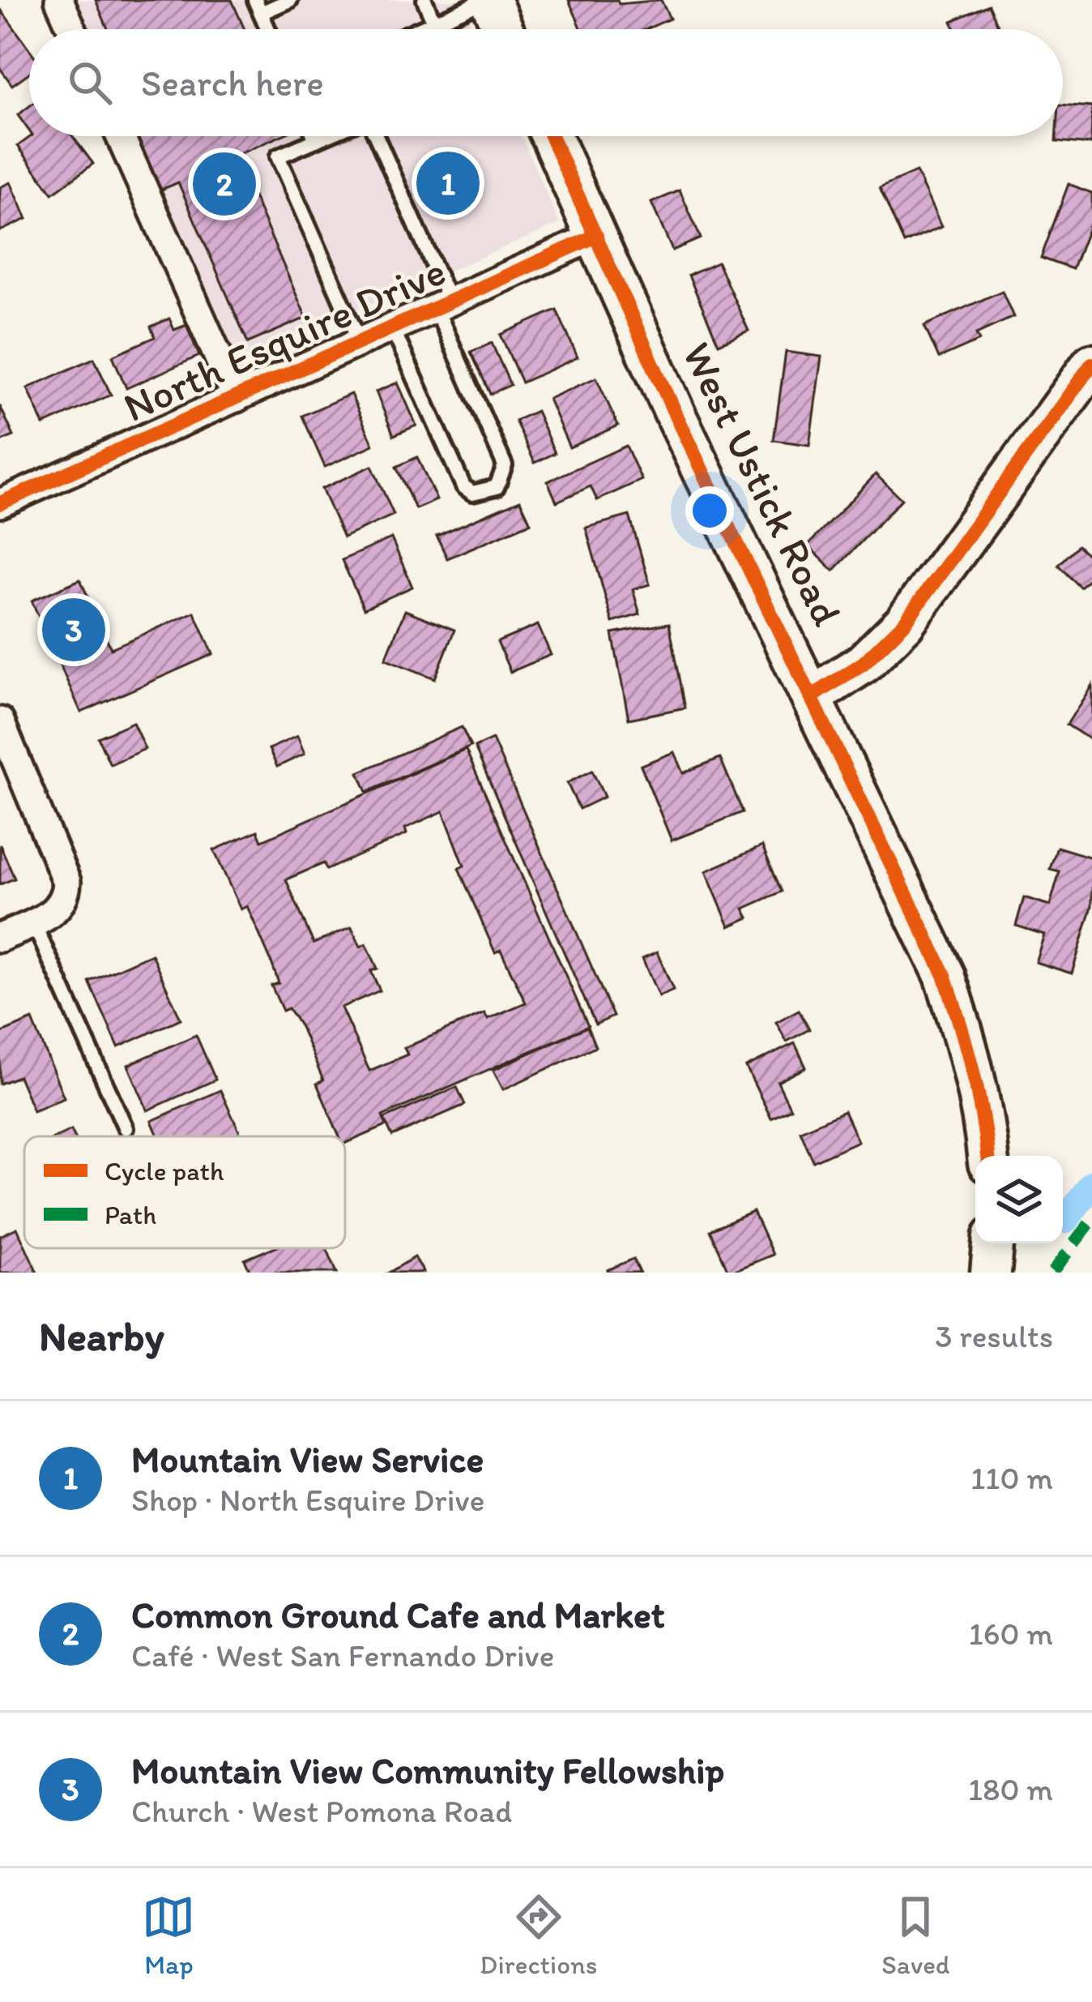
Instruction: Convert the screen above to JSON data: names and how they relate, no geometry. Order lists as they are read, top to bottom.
{
  "streets": {
    "main road": ["West Ustick Road"],
    "street": ["North Esquire Drive"]
  },
  "crossings": [
    ["North Esquire Drive", "West Ustick Road"]
  ],
  "legend": ["Cycle path", "Path"],
  "page": {
    "search": "Search here",
    "pins": ["1", "2", "3"],
    "heading": ["Nearby", "3 results"],
    "list": [
      {
        "mark": "1",
        "name": "Mountain View Service",
        "note": "Shop · North Esquire Drive",
        "value": "110 m"
      },
      {
        "mark": "2",
        "name": "Common Ground Cafe and Market",
        "note": "Café · West San Fernando Drive",
        "value": "160 m"
      },
      {
        "mark": "3",
        "name": "Mountain View Community Fellowship",
        "note": "Church · West Pomona Road",
        "value": "180 m"
      }
    ],
    "nav": ["Map", "Directions", "Saved"]
  }
}
